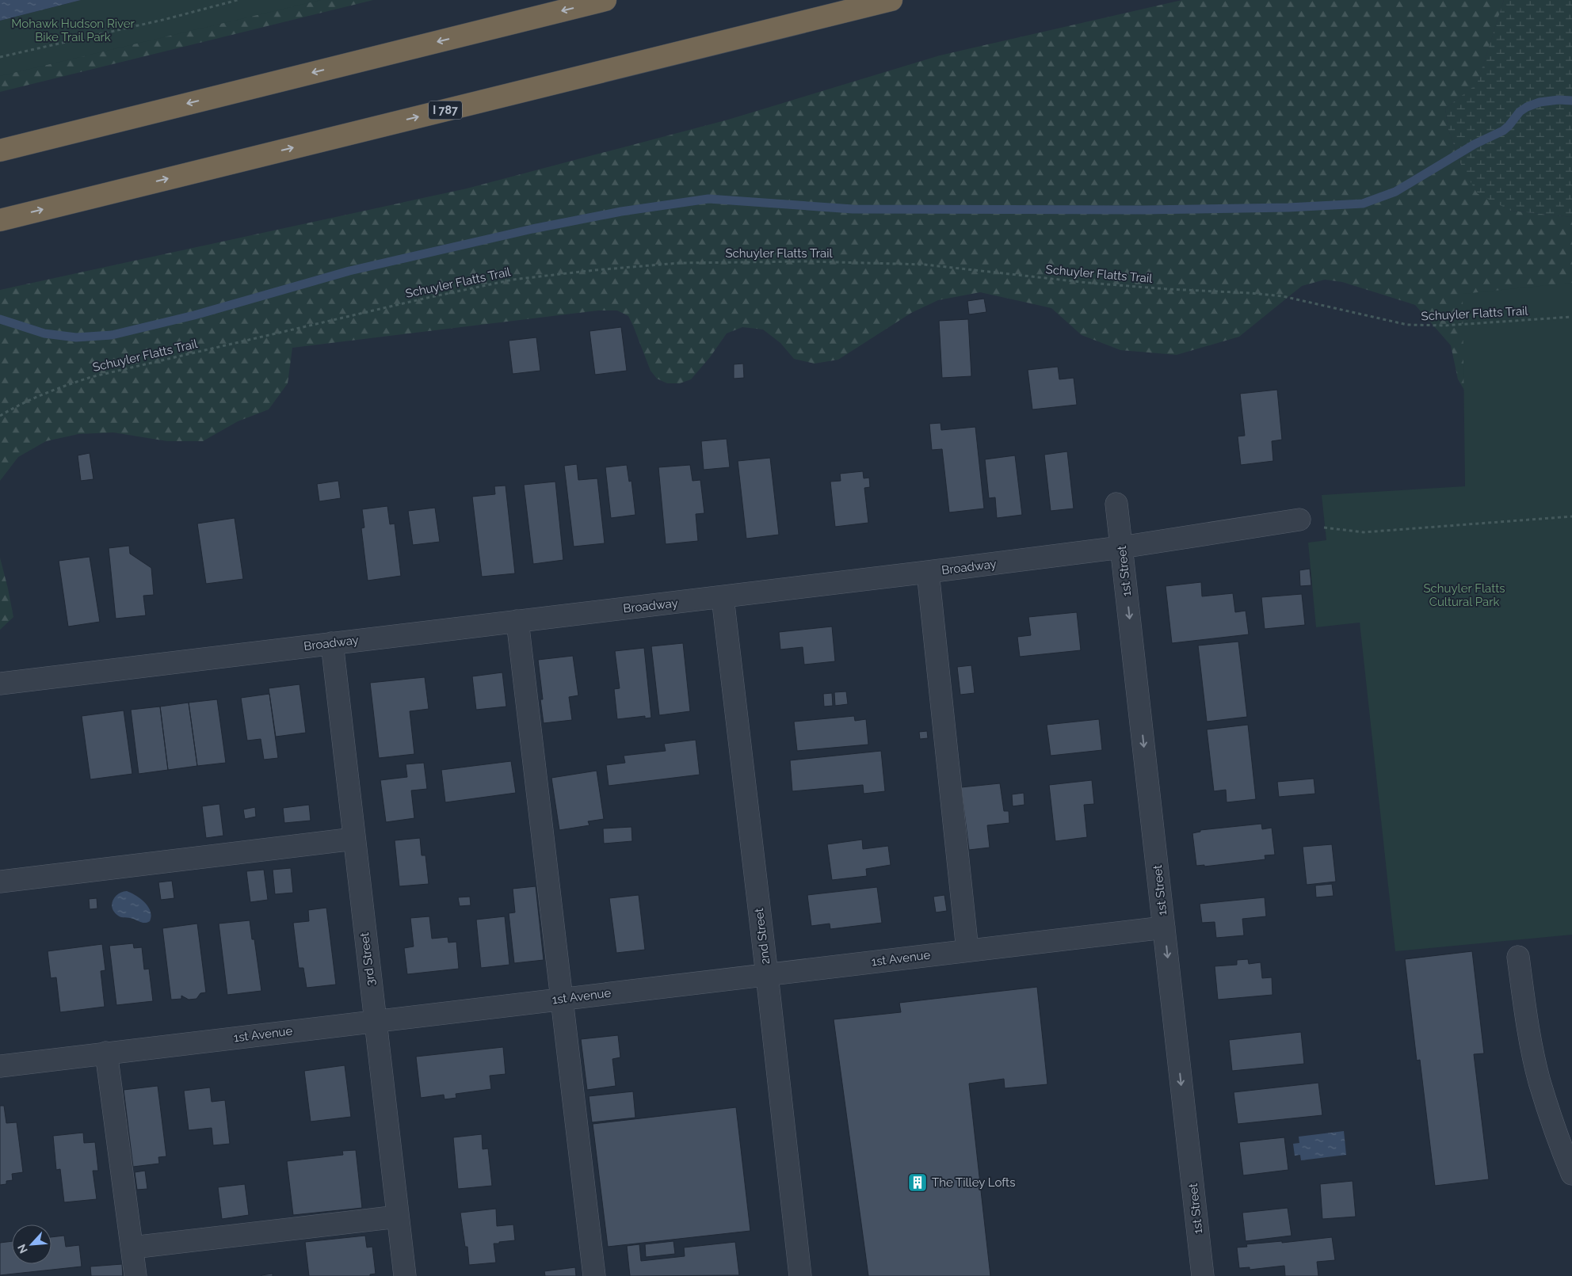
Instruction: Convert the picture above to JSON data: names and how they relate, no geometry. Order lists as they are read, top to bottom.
{
  "streets": {
    "highway": ["I 787"],
    "street": [
      "Broadway",
      "1st Street",
      "2nd Street",
      "1st Avenue",
      "3rd Street"
    ],
    "path": ["Schuyler Flatts Trail"]
  },
  "crossings": [
    ["Broadway", "1st Street"],
    ["Broadway", "2nd Street"],
    ["Broadway", "3rd Street"],
    ["1st Street", "1st Avenue"],
    ["2nd Street", "1st Avenue"],
    ["1st Avenue", "3rd Street"]
  ],
  "one_way": ["1st Street"],
  "parks": ["Mohawk Hudson River Bike Trail Park", "Schuyler Flatts Cultural Park"],
  "places": {
    "building": ["The Tilley Lofts"]
  },
  "north": "bottom left"
}
